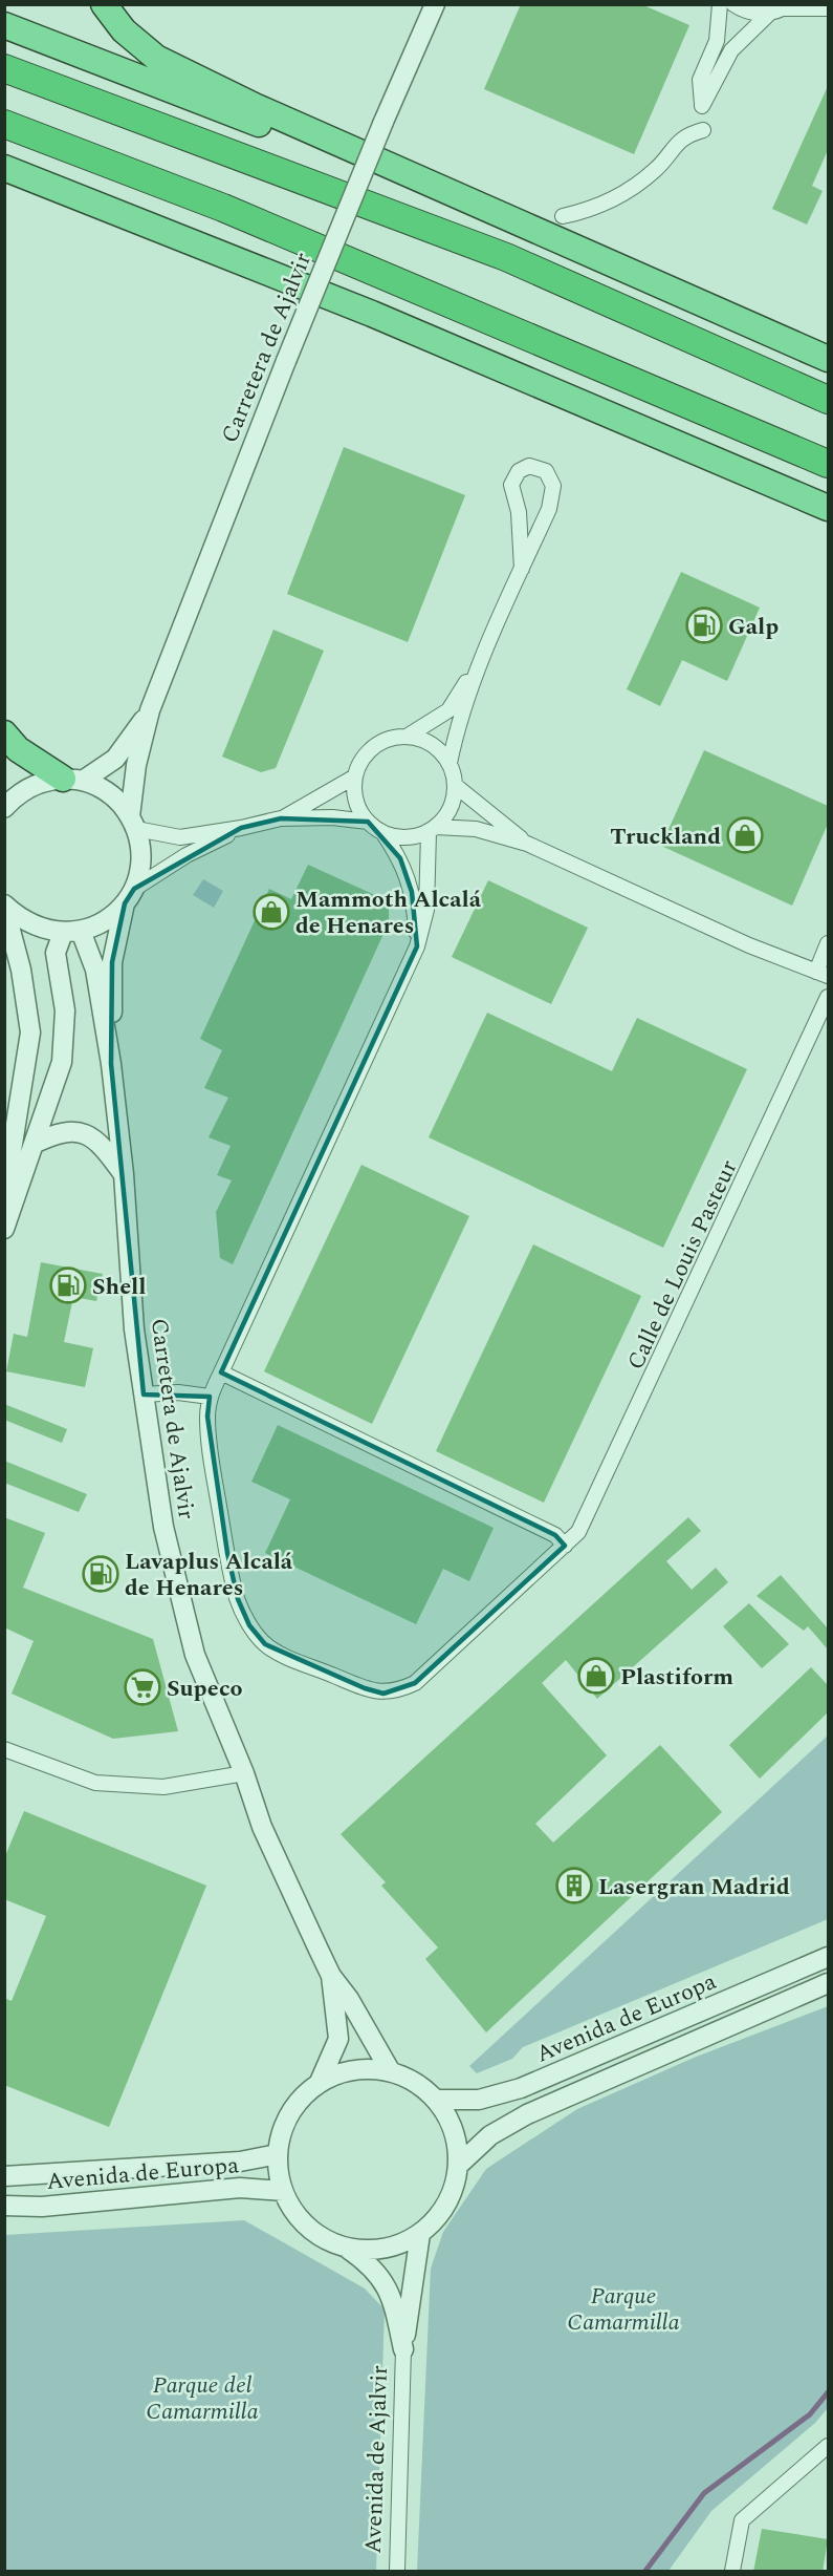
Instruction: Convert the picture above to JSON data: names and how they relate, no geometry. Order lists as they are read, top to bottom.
{
  "streets": {
    "street": [
      "Carretera de Ajalvir",
      "Calle de Louis Pasteur",
      "Avenida de Europa",
      "Avenida de Ajalvir"
    ]
  },
  "crossings": [
    ["Carretera de Ajalvir", "Avenida de Europa"],
    ["Carretera de Ajalvir", "Avenida de Ajalvir"],
    ["Avenida de Europa", "Avenida de Ajalvir"]
  ],
  "parks": ["Parque Camarmilla", "Parque del Camarmilla"],
  "places": {
    "fuel station": ["Galp", "Shell", "Lavaplus Alcalá de Henares"],
    "shop": ["Truckland", "Mammoth Alcalá de Henares", "Plastiform"],
    "supermarket": ["Supeco"],
    "building": ["Lasergran Madrid"]
  }
}
